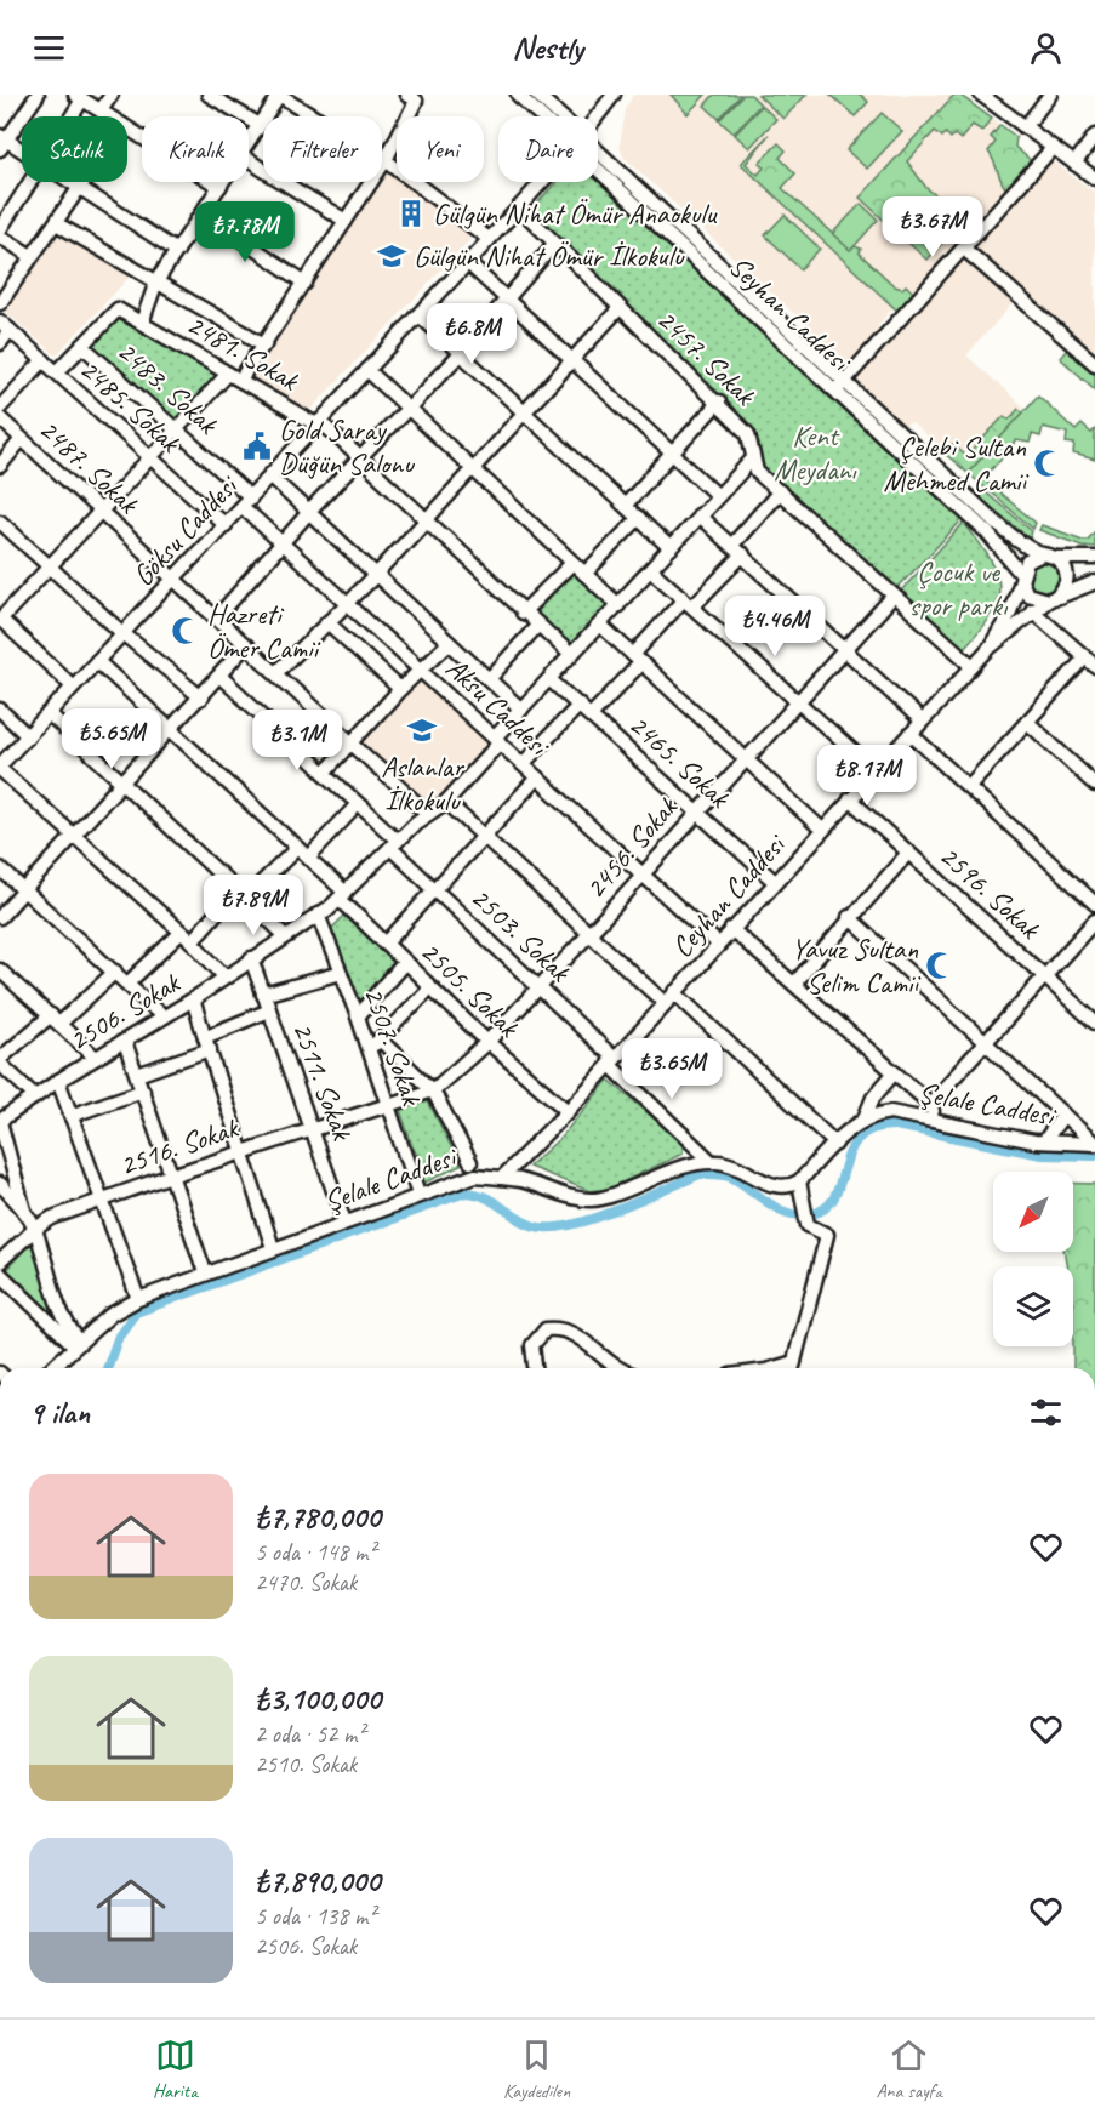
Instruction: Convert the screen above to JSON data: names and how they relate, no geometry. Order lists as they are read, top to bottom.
{
  "streets": {
    "street": [
      "Seyhan Caddesi",
      "2481. Sokak",
      "2457. Sokak",
      "2483. Sokak",
      "2485. Sokak",
      "2487. Sokak",
      "Göksu Caddesi",
      "Aksu Caddesi",
      "2465. Sokak",
      "2456. Sokak",
      "2596. Sokak",
      "Ceyhan Caddesi",
      "2503. Sokak",
      "2505. Sokak",
      "2506. Sokak",
      "2507. Sokak",
      "2511. Sokak",
      "Şelale Caddesi",
      "2516. Sokak"
    ]
  },
  "crossings": [
    ["Seyhan Caddesi", "Ceyhan Caddesi"],
    ["2481. Sokak", "2483. Sokak"],
    ["2481. Sokak", "Göksu Caddesi"],
    ["2481. Sokak", "2506. Sokak"],
    ["2457. Sokak", "Göksu Caddesi"],
    ["2457. Sokak", "2456. Sokak"],
    ["2457. Sokak", "Ceyhan Caddesi"],
    ["2457. Sokak", "2506. Sokak"],
    ["2483. Sokak", "Göksu Caddesi"],
    ["2483. Sokak", "Aksu Caddesi"],
    ["2485. Sokak", "Göksu Caddesi"],
    ["2487. Sokak", "Göksu Caddesi"],
    ["2487. Sokak", "2506. Sokak"],
    ["Göksu Caddesi", "Aksu Caddesi"],
    ["Göksu Caddesi", "2505. Sokak"],
    ["Aksu Caddesi", "2456. Sokak"],
    ["Aksu Caddesi", "Ceyhan Caddesi"],
    ["Aksu Caddesi", "2506. Sokak"],
    ["2465. Sokak", "2456. Sokak"],
    ["2465. Sokak", "Ceyhan Caddesi"],
    ["2465. Sokak", "2506. Sokak"],
    ["2456. Sokak", "2503. Sokak"],
    ["2456. Sokak", "2505. Sokak"],
    ["2456. Sokak", "2507. Sokak"],
    ["2456. Sokak", "2516. Sokak"],
    ["2596. Sokak", "Ceyhan Caddesi"],
    ["Ceyhan Caddesi", "2503. Sokak"],
    ["Ceyhan Caddesi", "2505. Sokak"],
    ["Ceyhan Caddesi", "Şelale Caddesi"],
    ["2503. Sokak", "2506. Sokak"],
    ["2503. Sokak", "Şelale Caddesi"],
    ["2505. Sokak", "2506. Sokak"],
    ["2506. Sokak", "2507. Sokak"],
    ["2506. Sokak", "2511. Sokak"],
    ["2507. Sokak", "Şelale Caddesi"],
    ["2507. Sokak", "2516. Sokak"],
    ["2511. Sokak", "Şelale Caddesi"],
    ["2511. Sokak", "2516. Sokak"]
  ],
  "parks": ["Kent Meydanı", "Çocuk ve spor parkı"],
  "places": {
    "building": ["Gülgün Nihat Ömür Anaokulu"],
    "school or university": ["Gülgün Nihat Ömür İlkokulu", "Aslanlar İlkokulu"],
    "public building": ["Gold Saray Düğün Salonu"],
    "mosque": ["Çelebi Sultan Mehmed Camii", "Hazreti Ömer Camii", "Yavuz Sultan Selim Camii"]
  },
  "north": "bottom left",
  "page": {
    "header": "Nestly",
    "chip": [
      "Satılık",
      "Kiralık",
      "Filtreler",
      "Yeni",
      "Daire"
    ],
    "price": [
      "₺3.67M",
      "₺7.78M",
      "₺6.8M",
      "₺4.46M",
      "₺5.65M",
      "₺3.1M",
      "₺8.17M",
      "₺7.89M",
      "₺3.65M"
    ],
    "heading": "9 ilan",
    "list": [
      {
        "name": "₺7,780,000",
        "note": "5 oda · 148 m² · 2470. Sokak"
      },
      {
        "name": "₺3,100,000",
        "note": "2 oda · 52 m² · 2510. Sokak"
      },
      {
        "name": "₺7,890,000",
        "note": "5 oda · 138 m² · 2506. Sokak"
      }
    ],
    "tabs": ["Harita", "Kaydedilen", "Ana sayfa"]
  }
}
